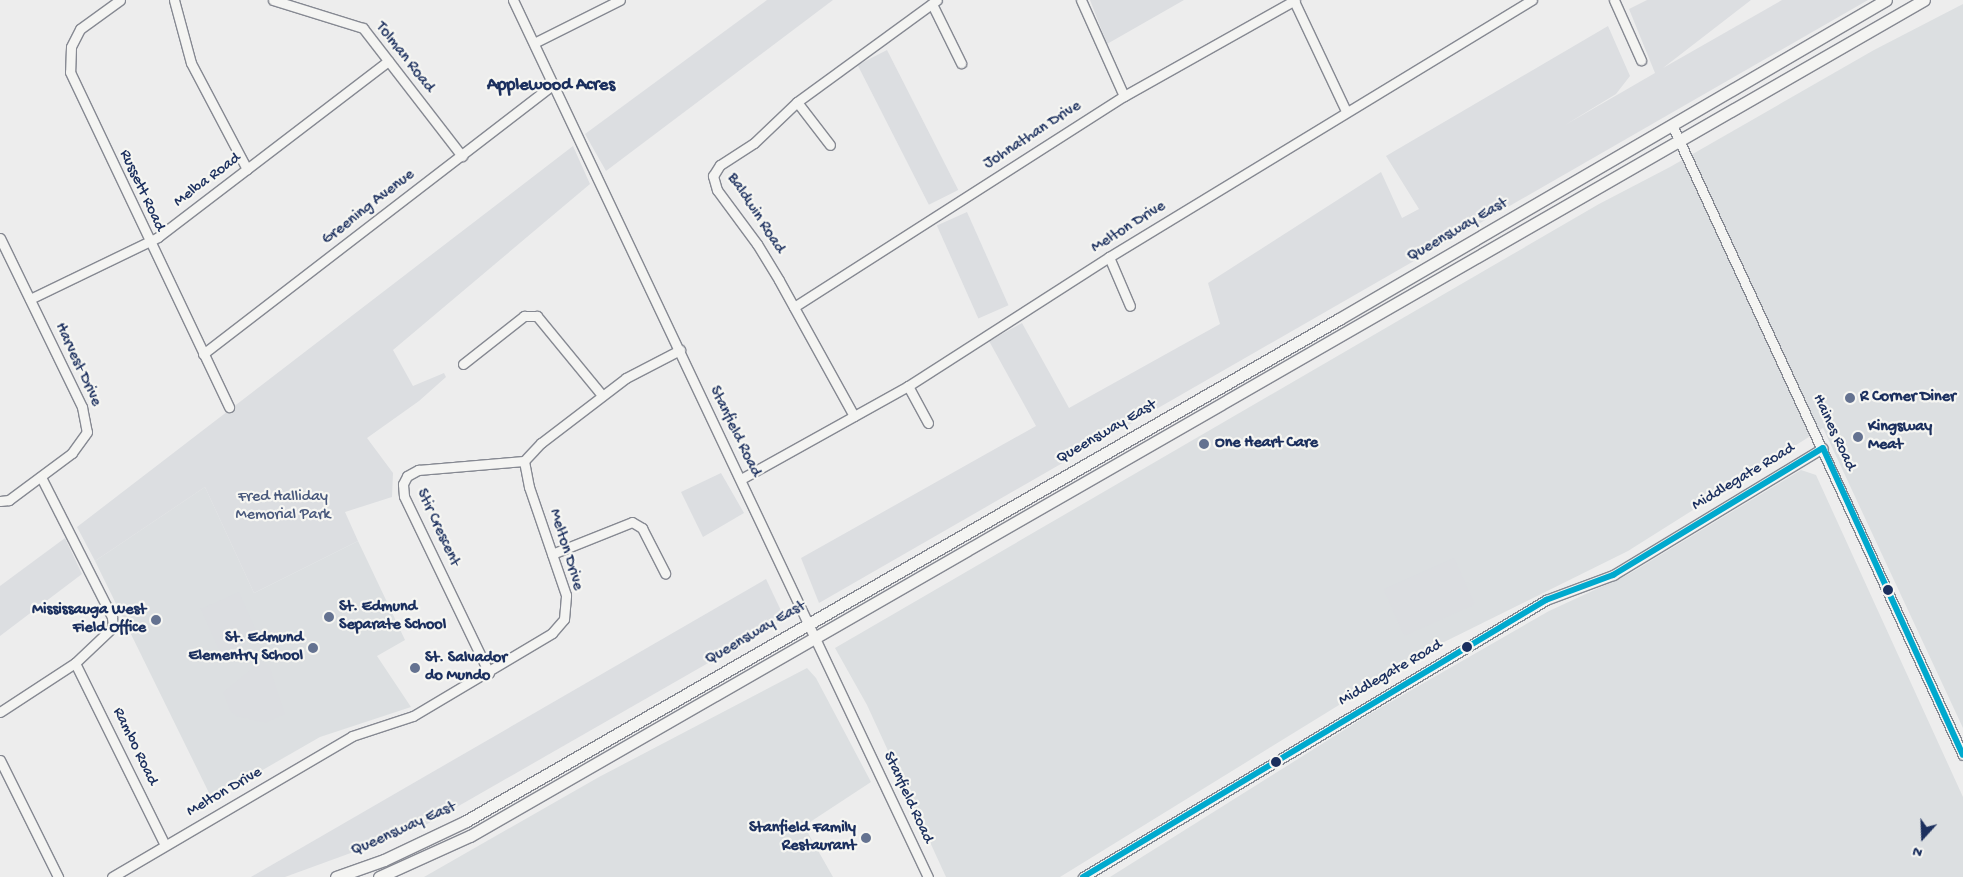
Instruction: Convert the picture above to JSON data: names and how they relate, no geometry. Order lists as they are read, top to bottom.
{
  "streets": {
    "main road": ["Queensway East"],
    "street": [
      "Tolman Road",
      "Johnathan Drive",
      "Melba Road",
      "Russett Road",
      "Greening Avenue",
      "Baldwin Road",
      "Melton Drive",
      "Harvest Drive",
      "Stanfield Road",
      "Haines Road",
      "Middlegate Road",
      "Stir Crescent",
      "Rambo Road"
    ]
  },
  "crossings": [
    ["Tolman Road", "Melba Road"],
    ["Tolman Road", "Greening Avenue"],
    ["Johnathan Drive", "Baldwin Road"],
    ["Melba Road", "Russett Road"],
    ["Melba Road", "Harvest Drive"],
    ["Russett Road", "Greening Avenue"],
    ["Greening Avenue", "Stanfield Road"],
    ["Baldwin Road", "Melton Drive"],
    ["Melton Drive", "Stanfield Road"],
    ["Melton Drive", "Stir Crescent"],
    ["Melton Drive", "Rambo Road"],
    ["Queensway East", "Stanfield Road"],
    ["Queensway East", "Haines Road"],
    ["Haines Road", "Middlegate Road"]
  ],
  "districts": ["Applewood Acres"],
  "parks": ["Fred Halliday Memorial Park"],
  "places": [
    "R Corner Diner",
    "Kingsway Meat",
    "One Heart Care",
    "St. Edmund Separate School",
    "Mississauga West Field Office",
    "St. Edmund Elementry School",
    "St. Salvador do Mundo",
    "Stanfield Family Restaurant"
  ],
  "north": "bottom"
}
